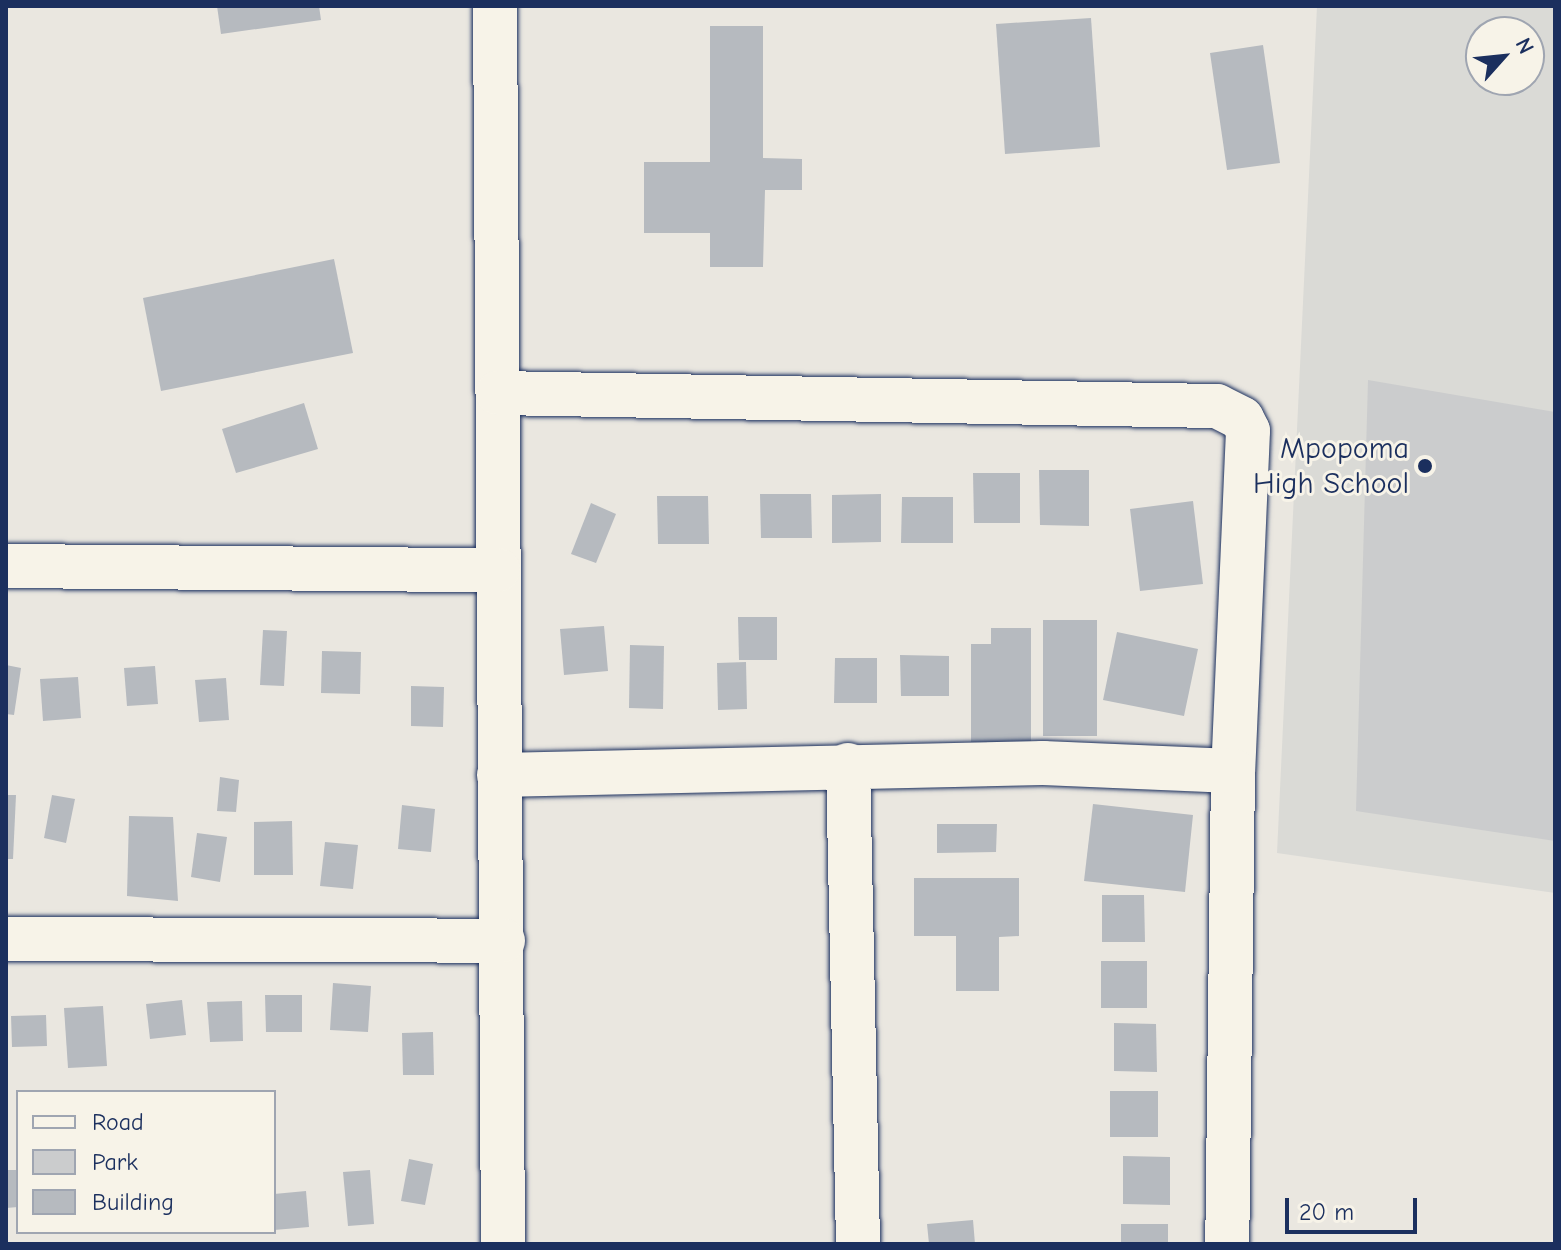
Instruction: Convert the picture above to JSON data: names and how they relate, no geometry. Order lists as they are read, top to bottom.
{
  "places": ["Mpopoma High School"],
  "legend": ["Road", "Park", "Building"],
  "scale_bar": "20 m",
  "north": "top right"
}
